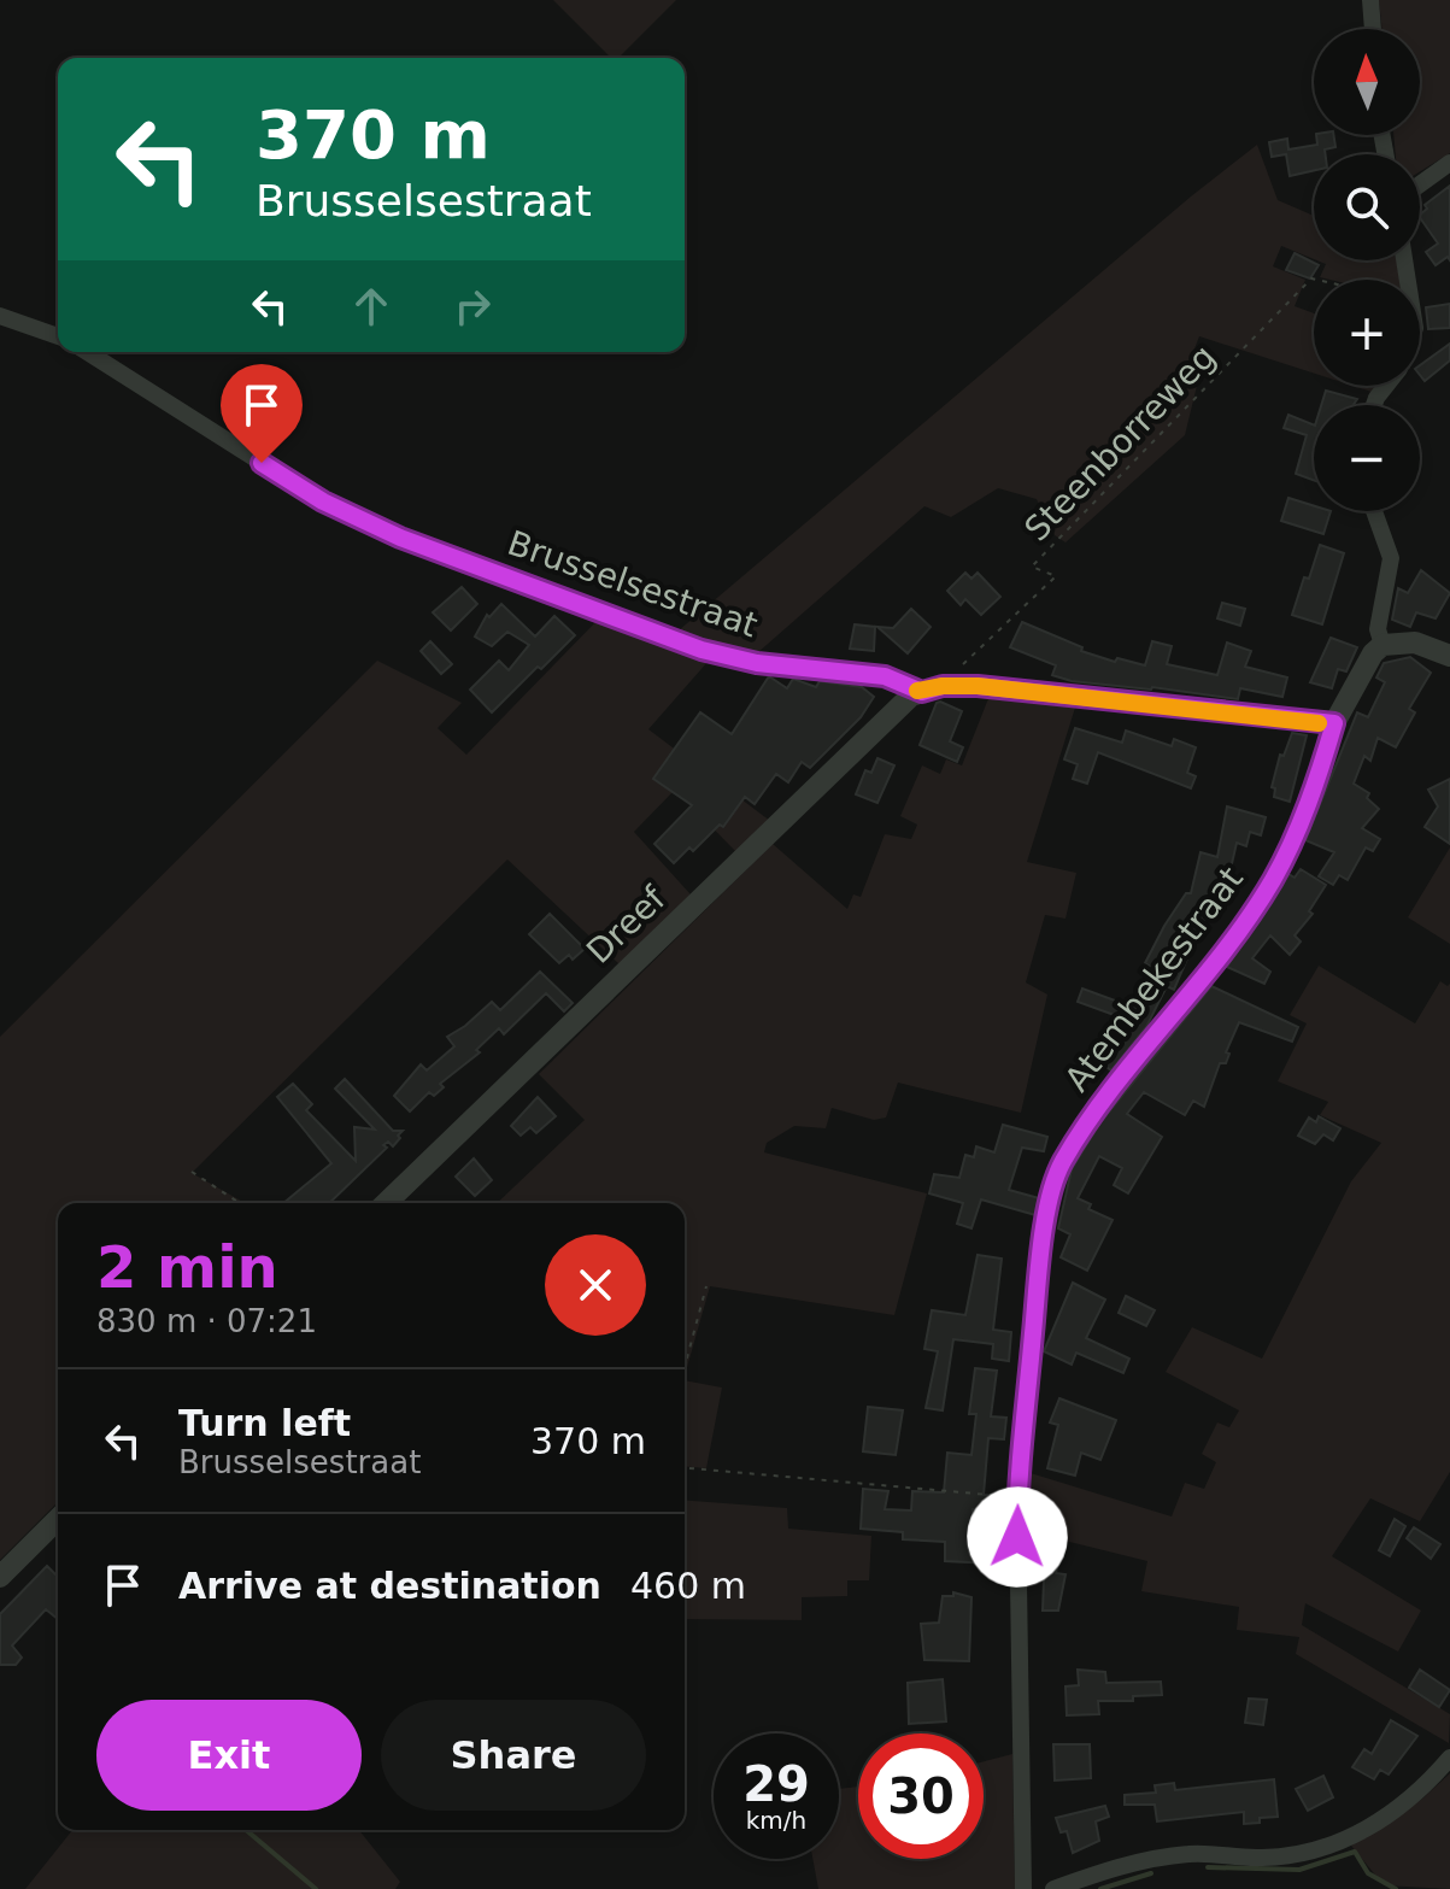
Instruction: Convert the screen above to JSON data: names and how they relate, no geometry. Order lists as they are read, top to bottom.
{
  "streets": {
    "street": ["Brusselsestraat", "Dreef", "Atembekestraat"],
    "path": ["Steenborreweg"]
  },
  "crossings": [
    ["Steenborreweg", "Brusselsestraat"],
    ["Steenborreweg", "Dreef"],
    ["Brusselsestraat", "Dreef"],
    ["Brusselsestraat", "Atembekestraat"]
  ],
  "north": "top",
  "page": {
    "map_buttons": ["+", "−"],
    "turn": ["370 m", "Brusselsestraat"],
    "heading": ["2 min", "830 m · 07:21"],
    "list": [
      {
        "name": "Turn left",
        "note": "Brusselsestraat",
        "value": "370 m"
      },
      {
        "name": "Arrive at destination",
        "value": "460 m"
      }
    ],
    "buttons": ["Exit", "Share"],
    "speed": "29 km/h",
    "limit": "30"
  }
}
